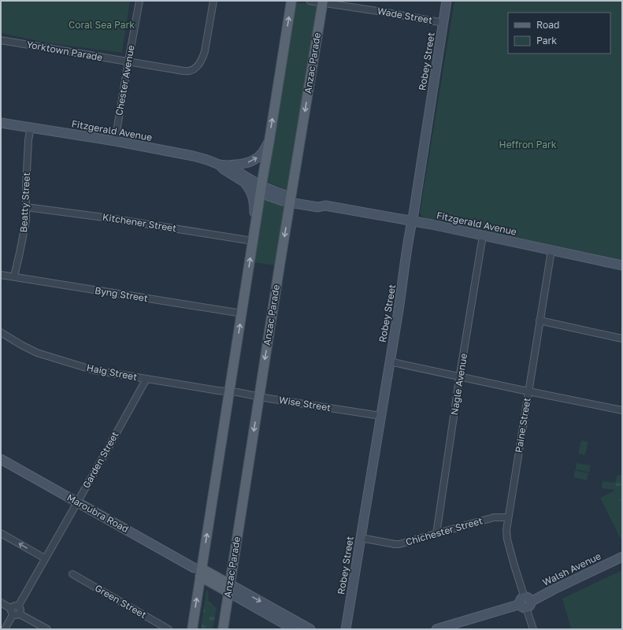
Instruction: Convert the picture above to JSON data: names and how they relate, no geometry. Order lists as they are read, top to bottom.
{
  "streets": {
    "main road": ["Anzac Parade", "Maroubra Road"],
    "street": [
      "Wade Street",
      "Yorktown Parade",
      "Robey Street",
      "Chester Avenue",
      "Fitzgerald Avenue",
      "Beatty Street",
      "Kitchener Street",
      "Byng Street",
      "Haig Street",
      "Nagle Avenue",
      "Wise Street",
      "Paine Street",
      "Garden Street",
      "Chichester Street",
      "Walsh Avenue",
      "Green Street"
    ]
  },
  "crossings": [
    ["Wade Street", "Robey Street"],
    ["Wade Street", "Anzac Parade"],
    ["Yorktown Parade", "Chester Avenue"],
    ["Robey Street", "Fitzgerald Avenue"],
    ["Robey Street", "Wise Street"],
    ["Robey Street", "Chichester Street"],
    ["Anzac Parade", "Fitzgerald Avenue"],
    ["Anzac Parade", "Wise Street"],
    ["Anzac Parade", "Maroubra Road"],
    ["Chester Avenue", "Fitzgerald Avenue"],
    ["Fitzgerald Avenue", "Beatty Street"],
    ["Fitzgerald Avenue", "Nagle Avenue"],
    ["Fitzgerald Avenue", "Paine Street"],
    ["Beatty Street", "Kitchener Street"],
    ["Beatty Street", "Byng Street"],
    ["Haig Street", "Wise Street"],
    ["Haig Street", "Garden Street"],
    ["Nagle Avenue", "Chichester Street"],
    ["Paine Street", "Chichester Street"],
    ["Paine Street", "Walsh Avenue"],
    ["Garden Street", "Maroubra Road"]
  ],
  "parks": ["Coral Sea Park", "Heffron Park"],
  "legend": ["Road", "Park"]
}
